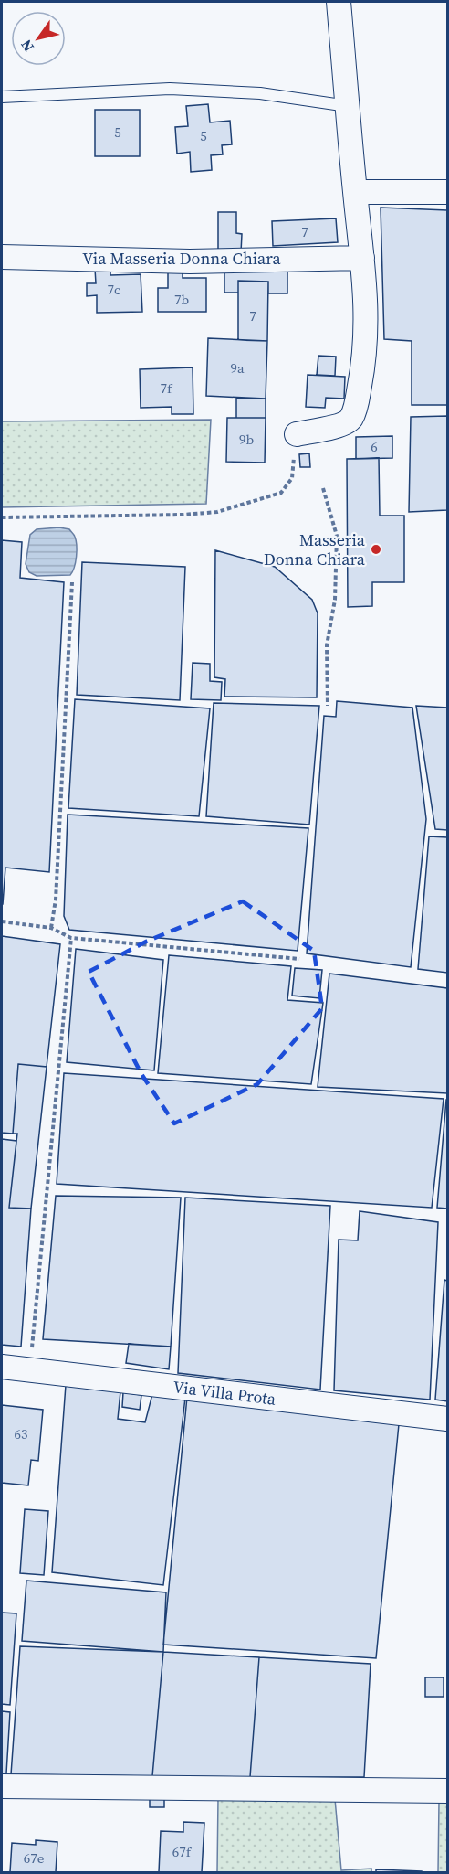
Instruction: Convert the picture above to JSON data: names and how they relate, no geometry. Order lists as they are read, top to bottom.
{
  "streets": {
    "street": ["Via Masseria Donna Chiara", "Via Villa Prota"]
  },
  "places": ["Masseria Donna Chiara"],
  "house_numbers": [
    "5",
    "5",
    "7",
    "7c",
    "7b",
    "7",
    "9a",
    "7f",
    "9b",
    "6",
    "63",
    "67f",
    "67e"
  ],
  "north": "bottom left"
}
